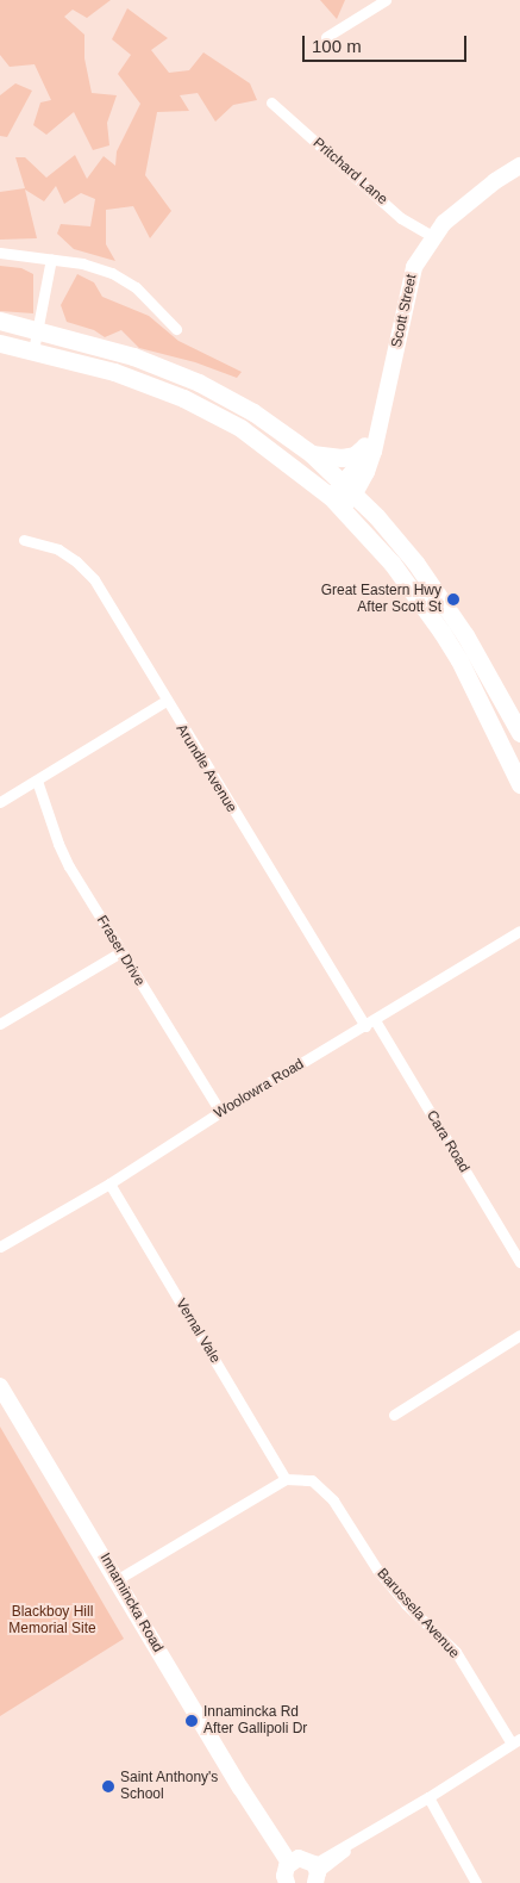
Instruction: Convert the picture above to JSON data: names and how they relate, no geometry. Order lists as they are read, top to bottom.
{
  "streets": {
    "main road": ["Scott Street", "Innamincka Road"],
    "street": [
      "Pritchard Lane",
      "Arundle Avenue",
      "Fraser Drive",
      "Woolowra Road",
      "Cara Road",
      "Vernal Vale",
      "Barussela Avenue"
    ]
  },
  "crossings": [
    ["Pritchard Lane", "Scott Street"],
    ["Arundle Avenue", "Woolowra Road"],
    ["Arundle Avenue", "Cara Road"],
    ["Fraser Drive", "Woolowra Road"],
    ["Woolowra Road", "Cara Road"],
    ["Woolowra Road", "Vernal Vale"],
    ["Vernal Vale", "Barussela Avenue"]
  ],
  "parks": ["Blackboy Hill Memorial Site"],
  "places": ["Great Eastern Hwy After Scott St", "Innamincka Rd After Gallipoli Dr", "Saint Anthony's School"],
  "scale_bar": "100 m"
}
